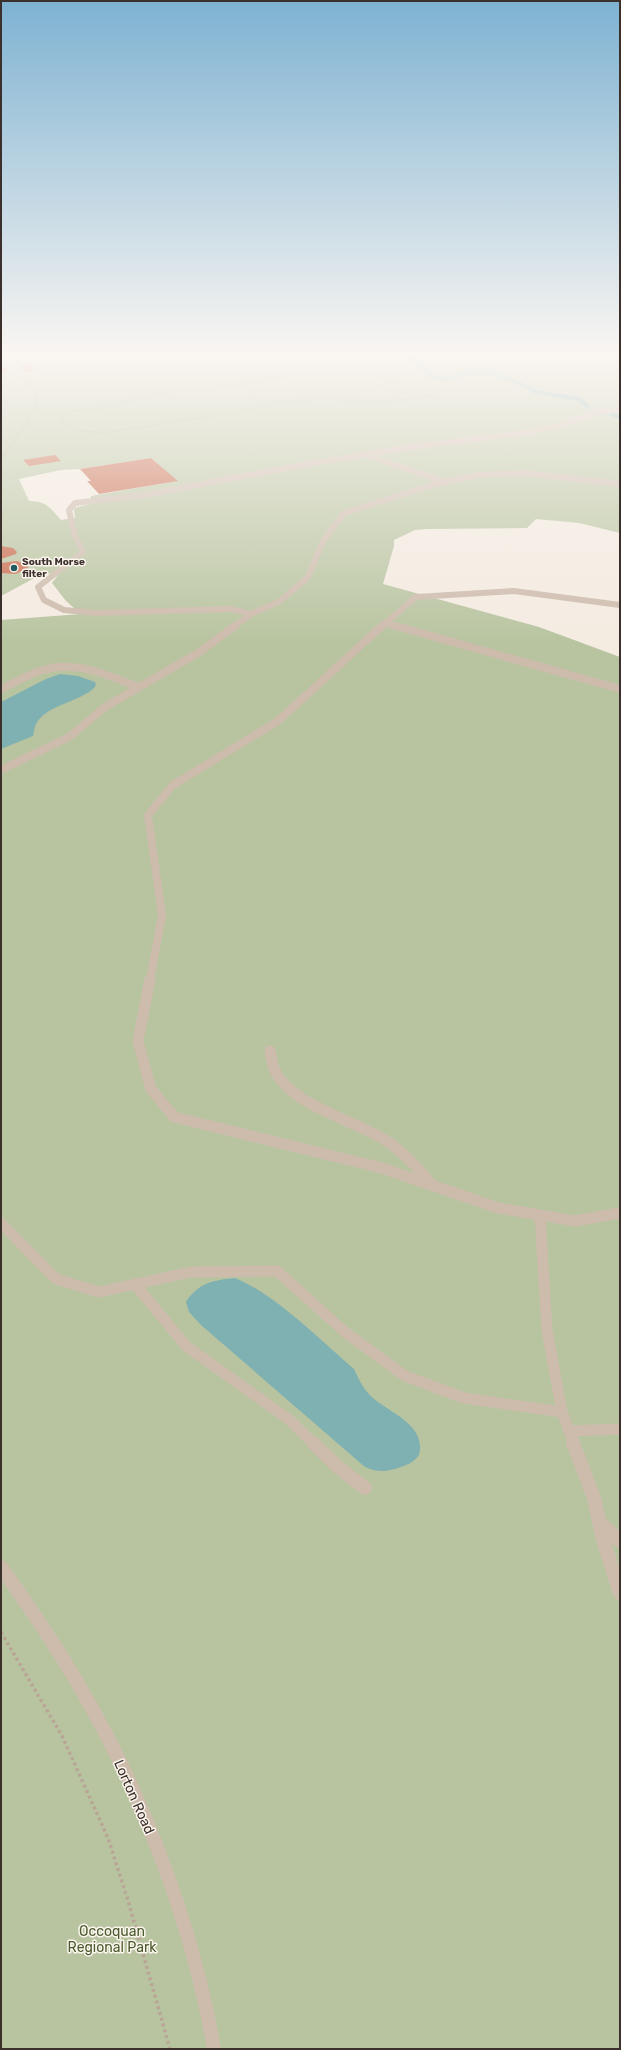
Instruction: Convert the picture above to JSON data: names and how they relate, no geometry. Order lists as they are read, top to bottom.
{
  "streets": {
    "street": ["Lorton Road"]
  },
  "parks": ["Occoquan Regional Park"],
  "places": ["South Morse filter"]
}
